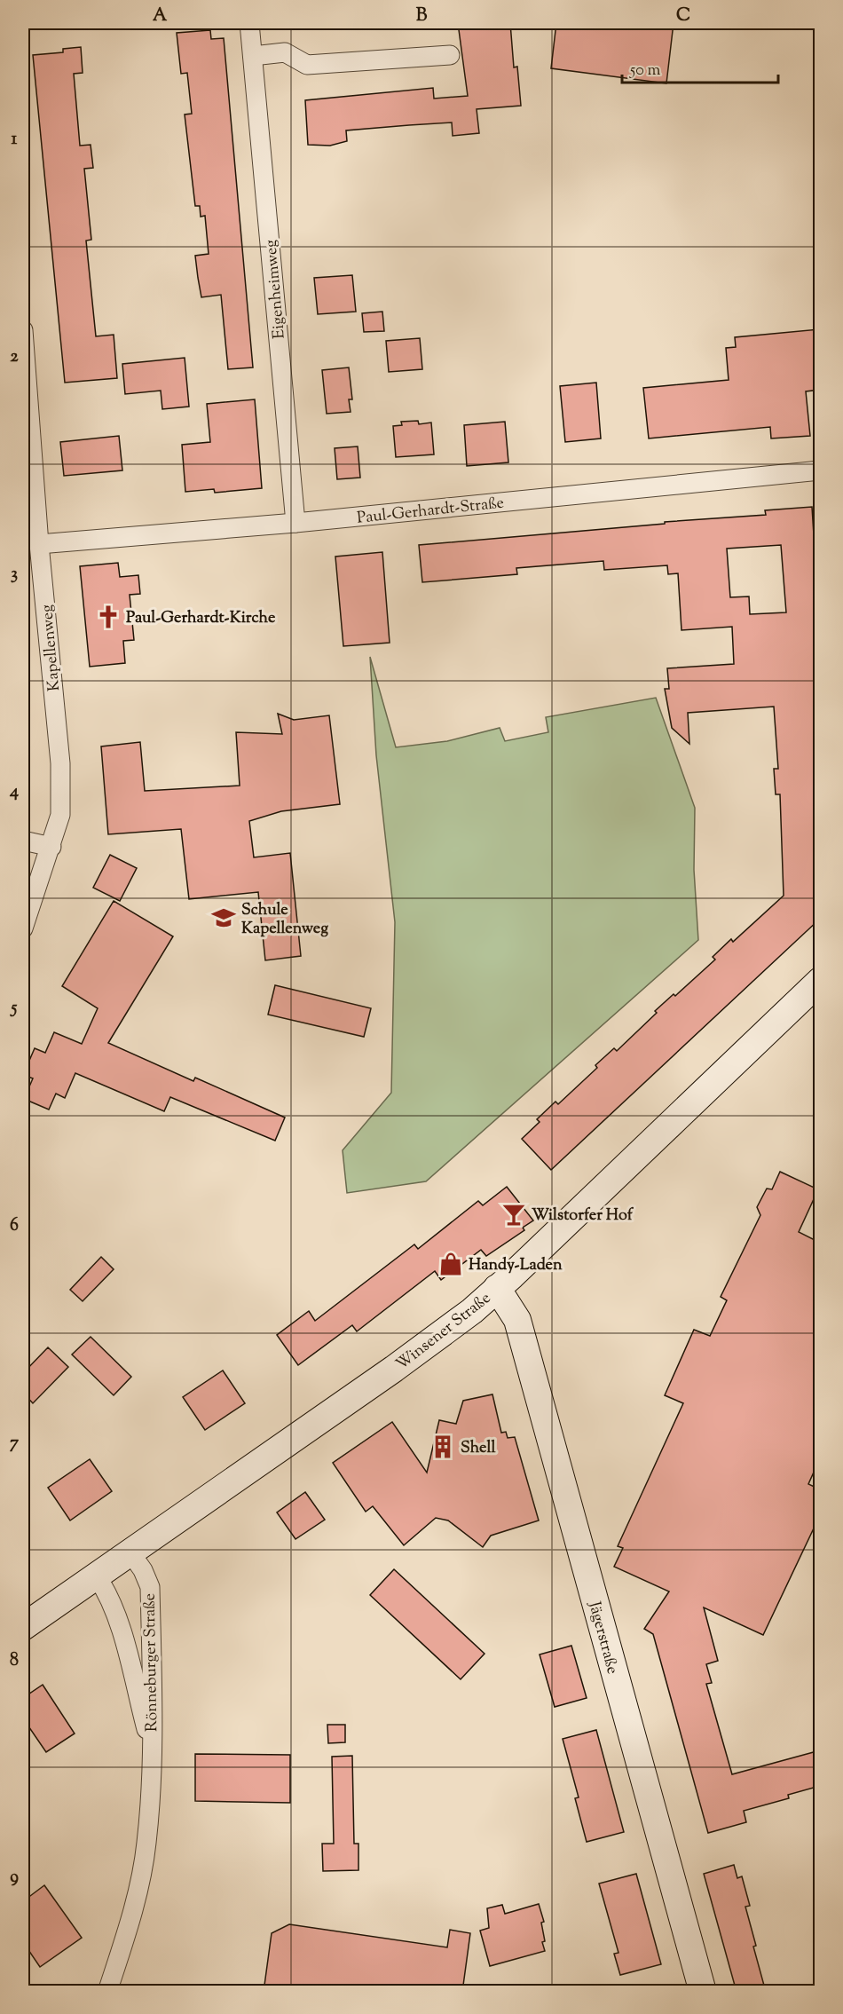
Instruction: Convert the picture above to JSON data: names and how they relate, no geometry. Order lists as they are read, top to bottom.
{
  "streets": {
    "main road": ["Winsener Straße", "Jägerstraße"],
    "street": [
      "Eigenheimweg",
      "Paul-Gerhardt-Straße",
      "Kapellenweg",
      "Rönneburger Straße"
    ]
  },
  "crossings": [
    ["Eigenheimweg", "Paul-Gerhardt-Straße"],
    ["Paul-Gerhardt-Straße", "Kapellenweg"],
    ["Winsener Straße", "Jägerstraße"],
    ["Winsener Straße", "Rönneburger Straße"]
  ],
  "places": {
    "church": ["Paul-Gerhardt-Kirche"],
    "school or university": ["Schule Kapellenweg"],
    "bar": ["Wilstorfer Hof"],
    "shop": ["Handy-Laden"],
    "building": ["Shell"]
  },
  "scale_bar": "50 m",
  "grid": {
    "columns": ["A", "B", "C"],
    "rows": [
      "1",
      "2",
      "3",
      "4",
      "5",
      "6",
      "7",
      "8",
      "9"
    ]
  }
}
